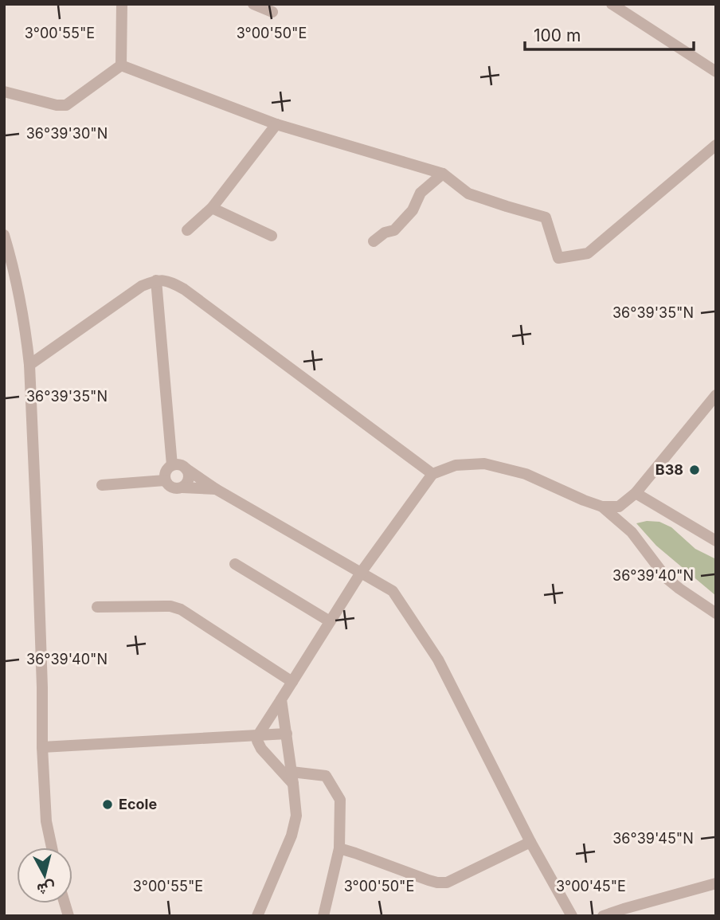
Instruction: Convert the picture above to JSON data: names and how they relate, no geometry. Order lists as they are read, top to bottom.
{
  "places": ["B38", "Ecole"],
  "scale_bar": "100 m",
  "north": "bottom",
  "coordinates": [
    "3°00'55\"E",
    "3°00'50\"E",
    "36°39'30\"N",
    "36°39'35\"N",
    "36°39'40\"N",
    "36°39'45\"N",
    "3°00'45\"E"
  ]
}
